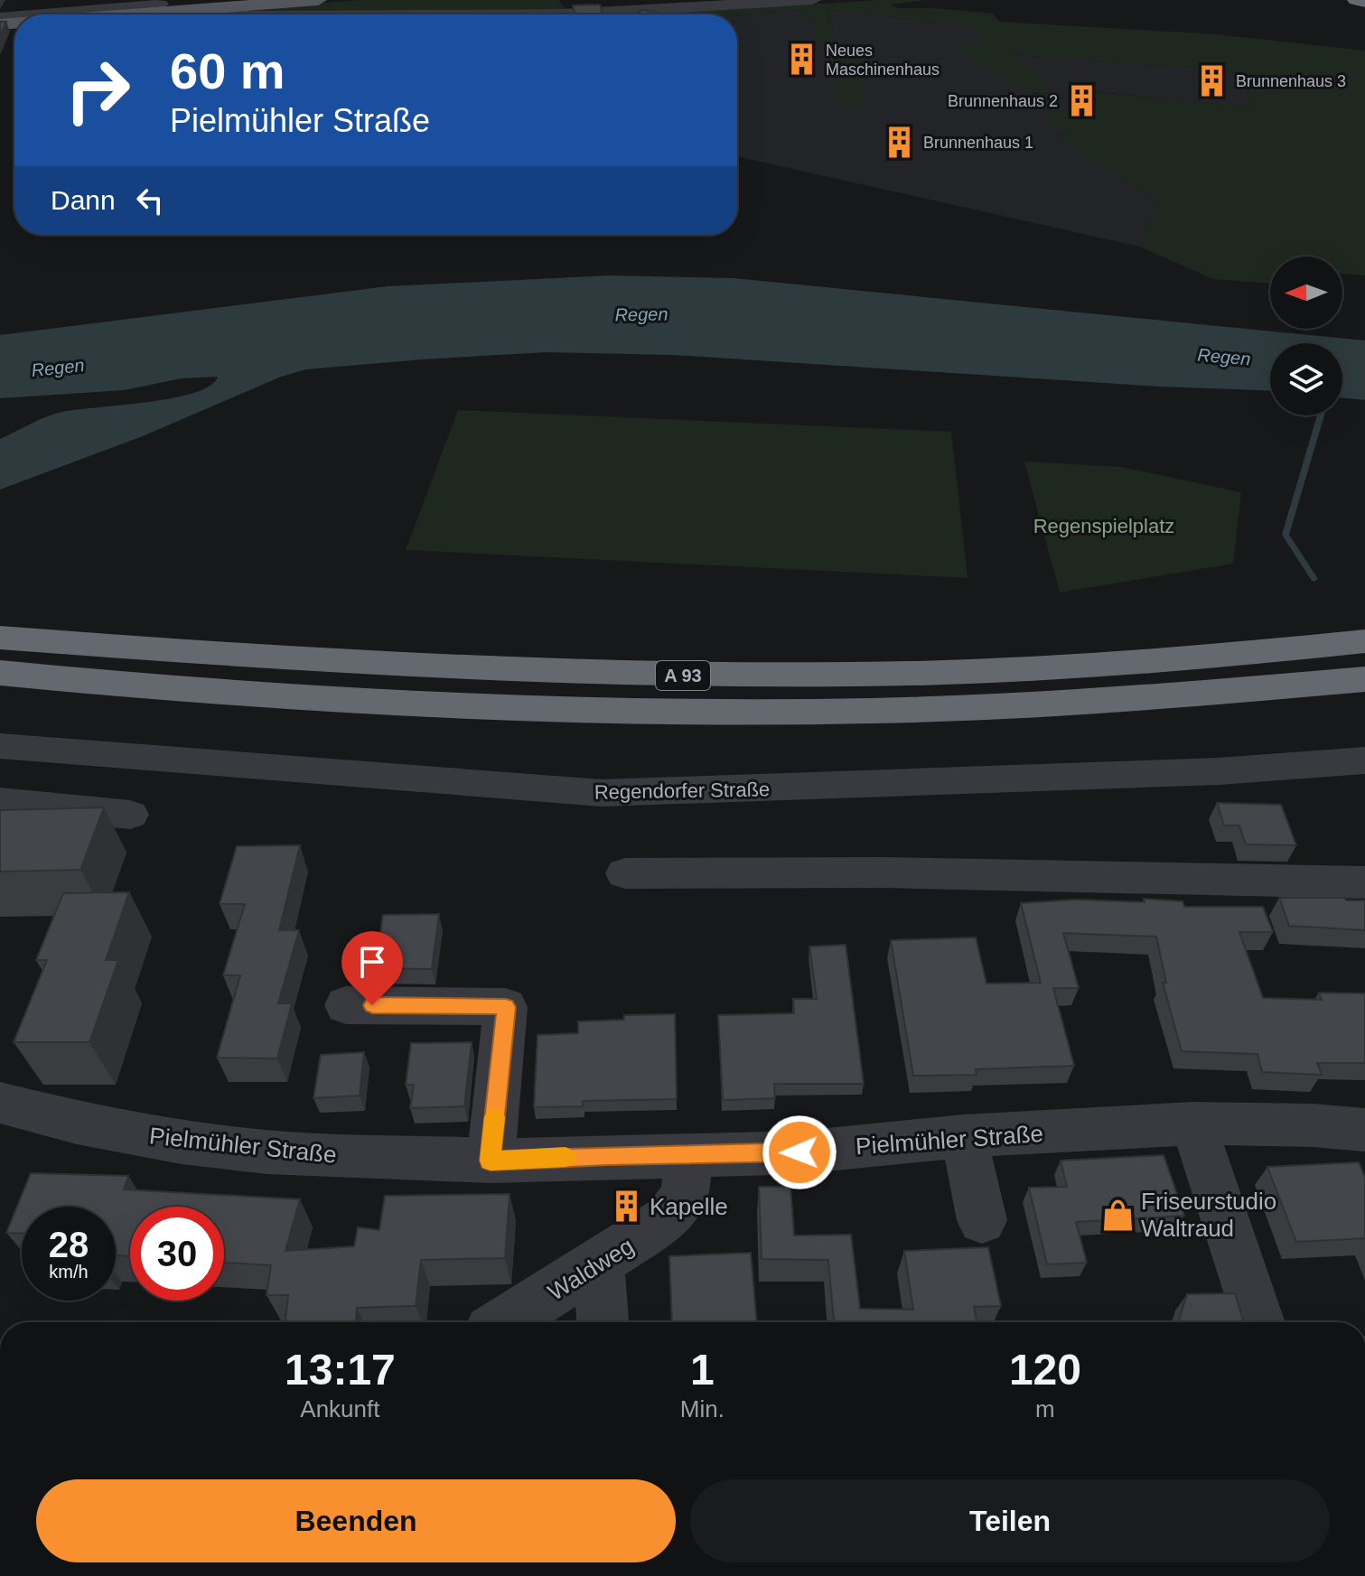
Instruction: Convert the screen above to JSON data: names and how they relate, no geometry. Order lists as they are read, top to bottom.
{
  "streets": {
    "highway": ["A 93"],
    "street": ["Regendorfer Straße", "Pielmühler Straße", "Waldweg"]
  },
  "crossings": [
    ["Pielmühler Straße", "Waldweg"]
  ],
  "water": ["Regen"],
  "parks": ["Regenspielplatz"],
  "places": {
    "building": [
      "Neues Maschinenhaus",
      "Brunnenhaus 3",
      "Brunnenhaus 2",
      "Brunnenhaus 1",
      "Kapelle"
    ],
    "shop": ["Friseurstudio Waltraud"]
  },
  "north": "left",
  "page": {
    "turn": ["60 m", "Pielmühler Straße"],
    "then": "Dann",
    "speed": "28 km/h",
    "limit": "30",
    "eta": [
      "13:17",
      "Ankunft",
      "1",
      "Min.",
      "120",
      "m"
    ],
    "buttons": ["Beenden", "Teilen"]
  }
}
